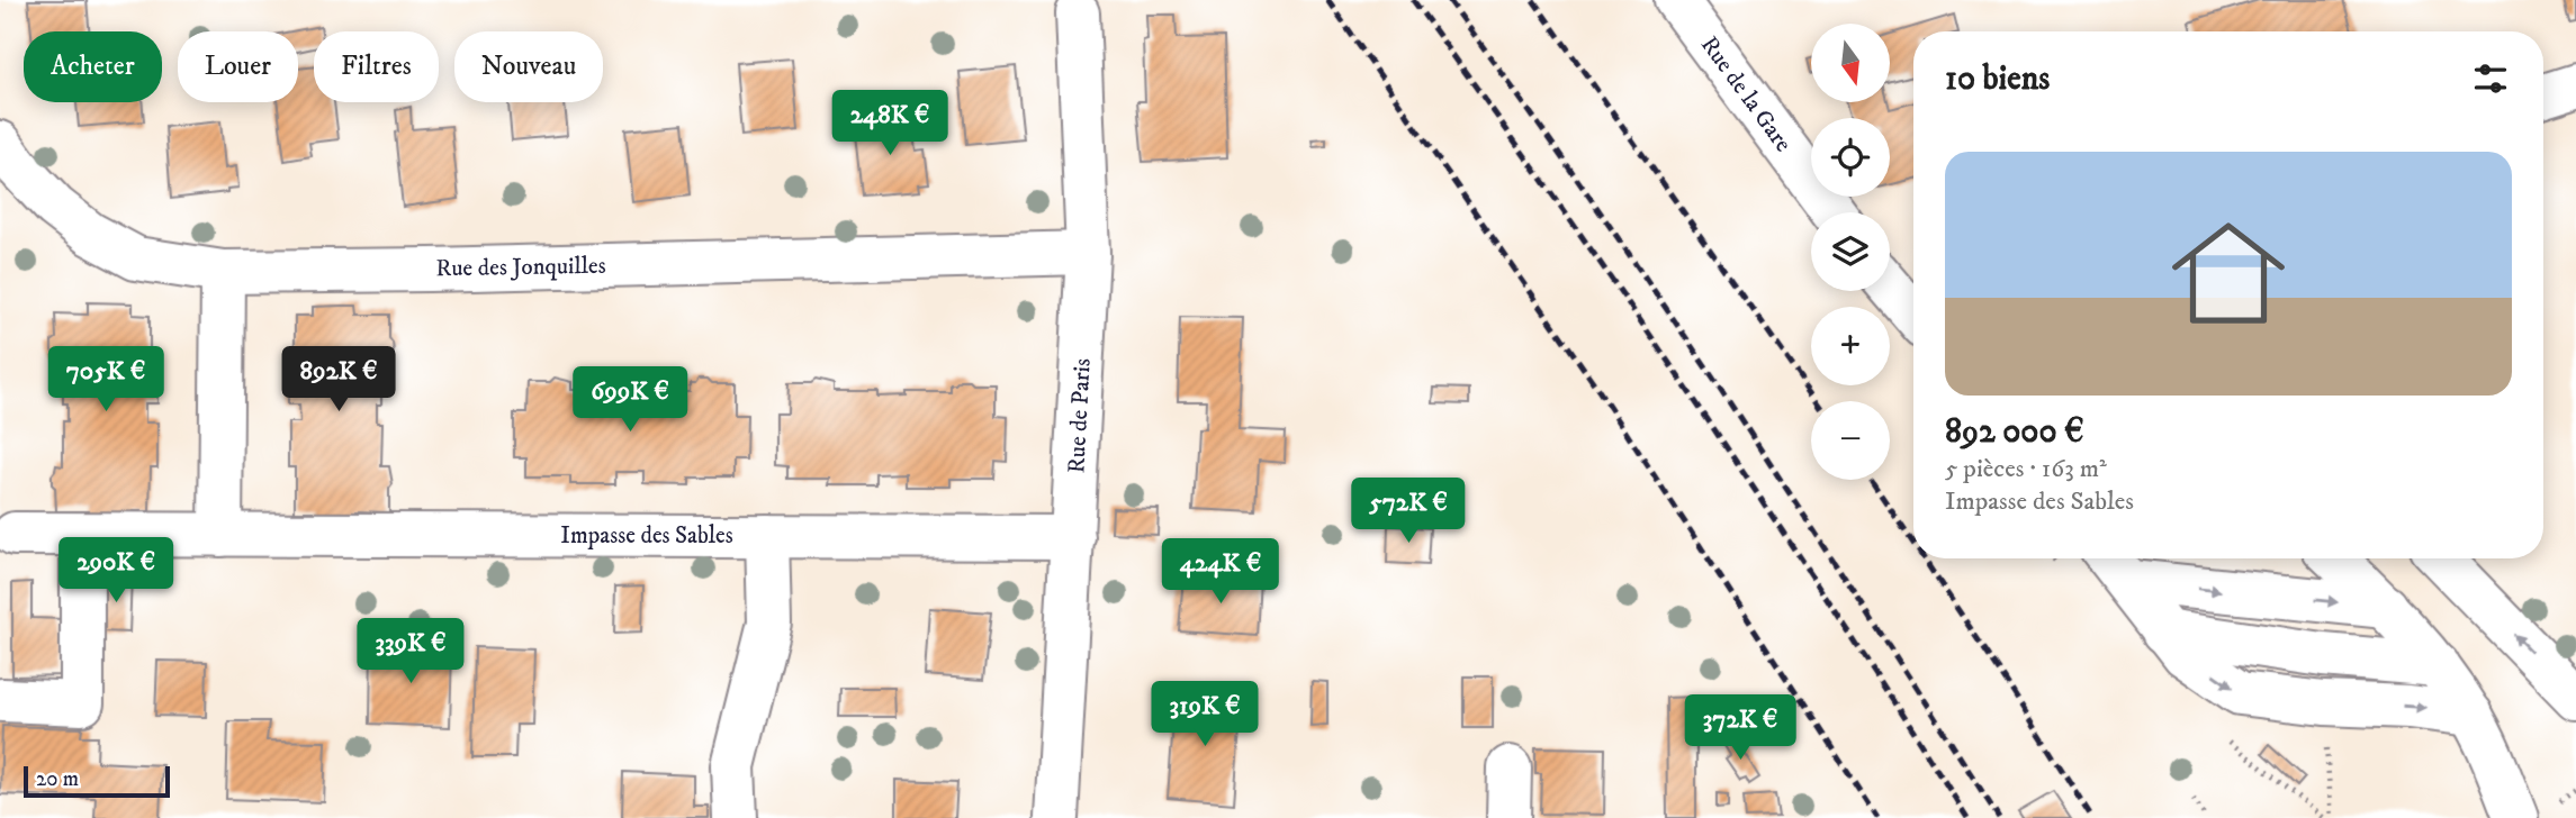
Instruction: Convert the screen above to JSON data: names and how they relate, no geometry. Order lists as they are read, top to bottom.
{
  "streets": {
    "street": [
      "Rue de la Gare",
      "Rue des Jonquilles",
      "Rue de Paris",
      "Impasse des Sables"
    ]
  },
  "crossings": [
    ["Rue des Jonquilles", "Rue de Paris"],
    ["Rue de Paris", "Impasse des Sables"]
  ],
  "scale_bar": "20 m",
  "north": "bottom",
  "page": {
    "map_buttons": ["+", "−"],
    "chip": [
      "Acheter",
      "Louer",
      "Filtres",
      "Nouveau"
    ],
    "heading": "10 biens",
    "price": [
      "248K €",
      "705K €",
      "892K €",
      "699K €",
      "572K €",
      "290K €",
      "424K €",
      "339K €",
      "319K €",
      "372K €"
    ],
    "list": [
      {
        "name": "892 000 €",
        "note": "5 pièces · 163 m² · Impasse des Sables"
      }
    ],
    "scale": "20 m"
  }
}
